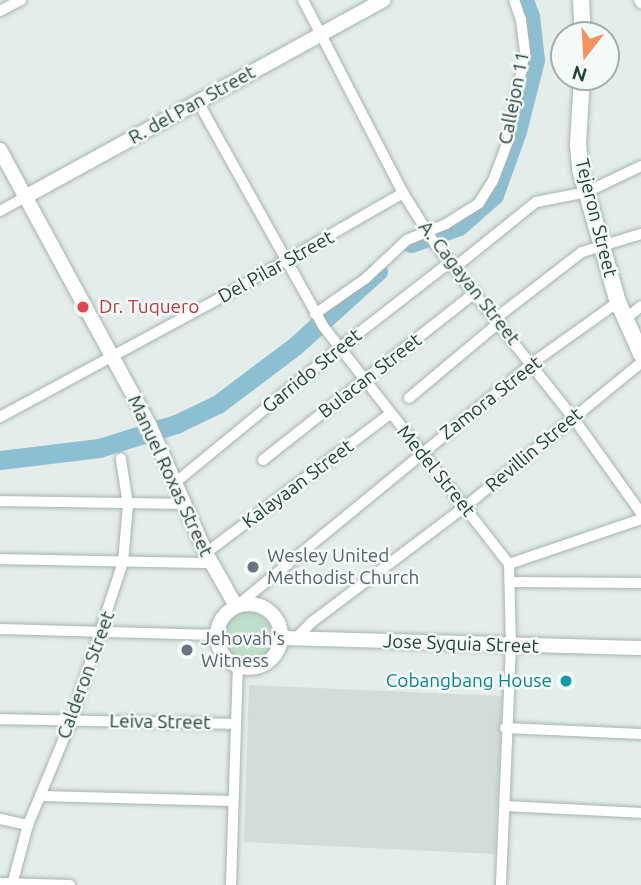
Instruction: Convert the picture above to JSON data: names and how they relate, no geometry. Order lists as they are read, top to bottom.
{
  "streets": {
    "main road": ["Tejeron Street"],
    "street": [
      "Callejon 11",
      "R. del Pan Street",
      "Del Pilar Street",
      "A. Cagayan Street",
      "Garrido Street",
      "Bulacan Street",
      "Zamora Street",
      "Revillin Street",
      "Medel Street",
      "Manuel Roxas Street",
      "Kalayaan Street",
      "Jose Syquia Street",
      "Calderon Street",
      "Leiva Street"
    ]
  },
  "crossings": [
    ["Callejon 11", "A. Cagayan Street"],
    ["Callejon 11", "Medel Street"],
    ["R. del Pan Street", "A. Cagayan Street"],
    ["R. del Pan Street", "Medel Street"],
    ["R. del Pan Street", "Manuel Roxas Street"],
    ["Tejeron Street", "Garrido Street"],
    ["Tejeron Street", "Zamora Street"],
    ["Del Pilar Street", "A. Cagayan Street"],
    ["Del Pilar Street", "Medel Street"],
    ["Del Pilar Street", "Manuel Roxas Street"],
    ["A. Cagayan Street", "Garrido Street"],
    ["A. Cagayan Street", "Bulacan Street"],
    ["A. Cagayan Street", "Zamora Street"],
    ["A. Cagayan Street", "Revillin Street"],
    ["Garrido Street", "Medel Street"],
    ["Garrido Street", "Manuel Roxas Street"],
    ["Bulacan Street", "Medel Street"],
    ["Zamora Street", "Revillin Street"],
    ["Zamora Street", "Medel Street"],
    ["Zamora Street", "Manuel Roxas Street"],
    ["Zamora Street", "Jose Syquia Street"],
    ["Revillin Street", "Medel Street"],
    ["Revillin Street", "Manuel Roxas Street"],
    ["Revillin Street", "Jose Syquia Street"],
    ["Medel Street", "Kalayaan Street"],
    ["Medel Street", "Jose Syquia Street"],
    ["Manuel Roxas Street", "Kalayaan Street"],
    ["Manuel Roxas Street", "Jose Syquia Street"],
    ["Calderon Street", "Leiva Street"]
  ],
  "places": [
    "Dr. Tuquero",
    "Wesley United Methodist Church",
    "Jehovah's Witness",
    "Cobangbang House"
  ],
  "north": "bottom"
}
